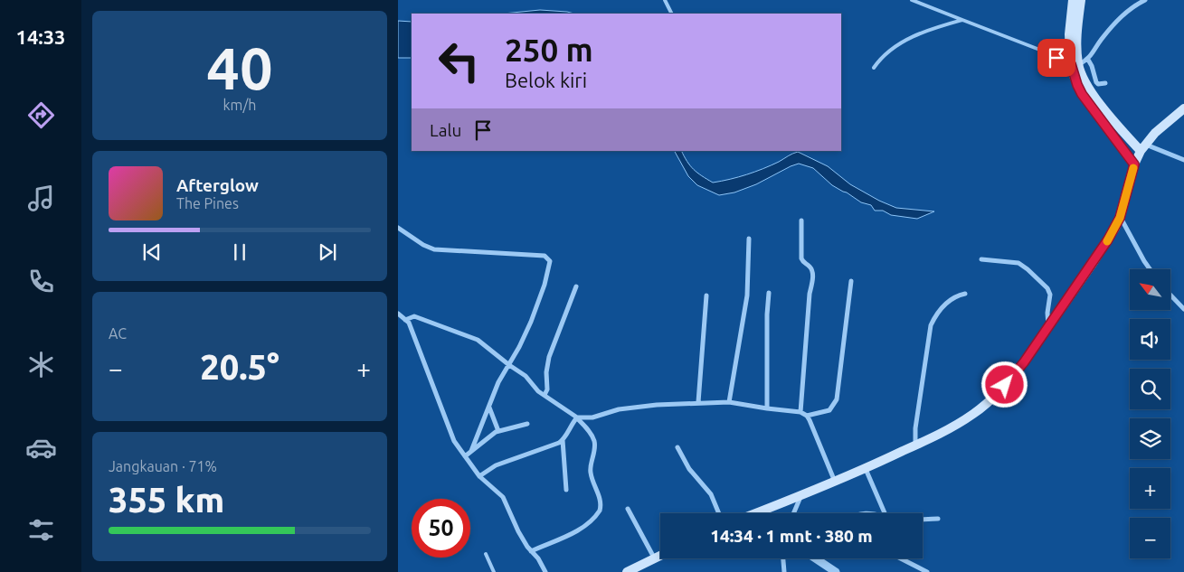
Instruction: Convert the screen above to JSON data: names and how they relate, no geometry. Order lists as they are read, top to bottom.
{
  "north": "top left",
  "page": {
    "tabs": "14:33",
    "tile": [
      ["40", "km/h"],
      "AC",
      ["Jangkauan · 71%", "355 km"]
    ],
    "turn": ["250 m", "Belok kiri"],
    "then": "Lalu",
    "song": ["Afterglow", "The Pines"],
    "map_buttons": ["+", "−"],
    "heat": ["−", "20.5°", "+"],
    "limit": "50",
    "trip": "14:34 · 1 mnt · 380 m"
  }
}
